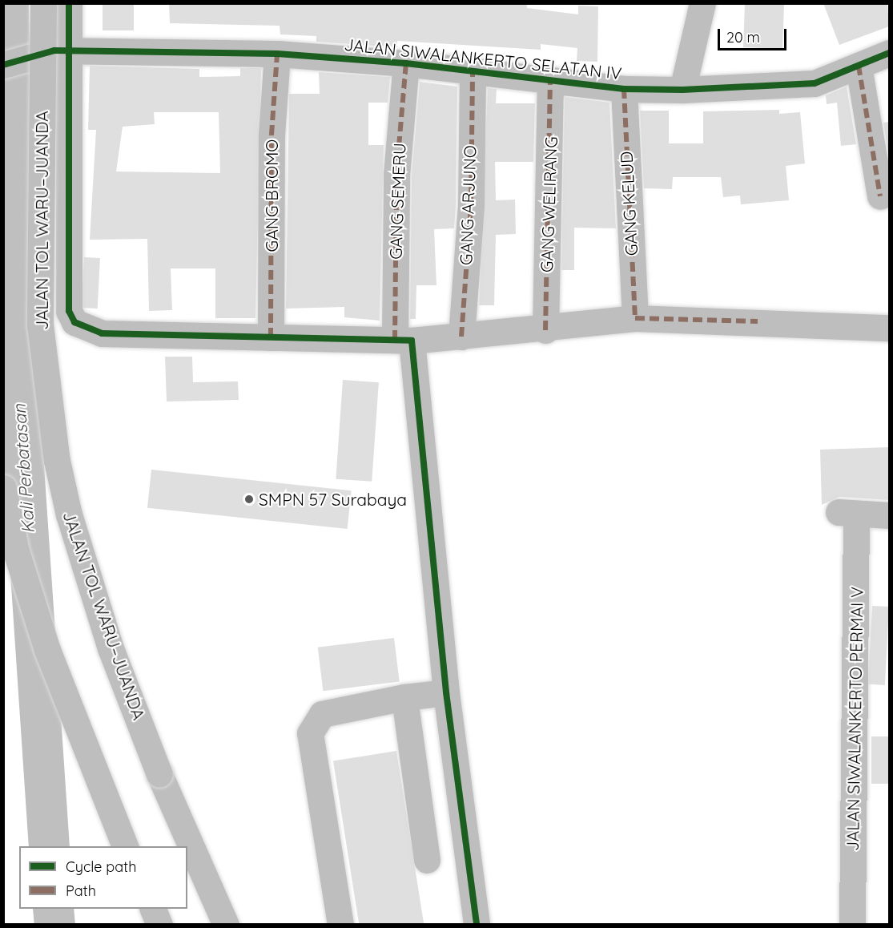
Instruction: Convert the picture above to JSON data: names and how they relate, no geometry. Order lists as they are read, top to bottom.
{
  "streets": {
    "main road": [
      "JALAN SIWALANKERTO SELATAN IV",
      "GANG BROMO",
      "GANG SEMERU",
      "GANG KELUD",
      "GANG WELIRANG",
      "GANG ARJUNO",
      "JALAN TOL WARU–JUANDA",
      "JALAN SIWALANKERTO PERMAI V"
    ]
  },
  "crossings": [
    ["JALAN SIWALANKERTO SELATAN IV", "GANG BROMO"],
    ["JALAN SIWALANKERTO SELATAN IV", "GANG SEMERU"],
    ["JALAN SIWALANKERTO SELATAN IV", "GANG KELUD"],
    ["JALAN SIWALANKERTO SELATAN IV", "GANG WELIRANG"],
    ["JALAN SIWALANKERTO SELATAN IV", "GANG ARJUNO"]
  ],
  "water": ["Kali Perbatasan"],
  "places": ["SMPN 57 Surabaya"],
  "legend": ["Cycle path", "Path"],
  "scale_bar": "20 m"
}
